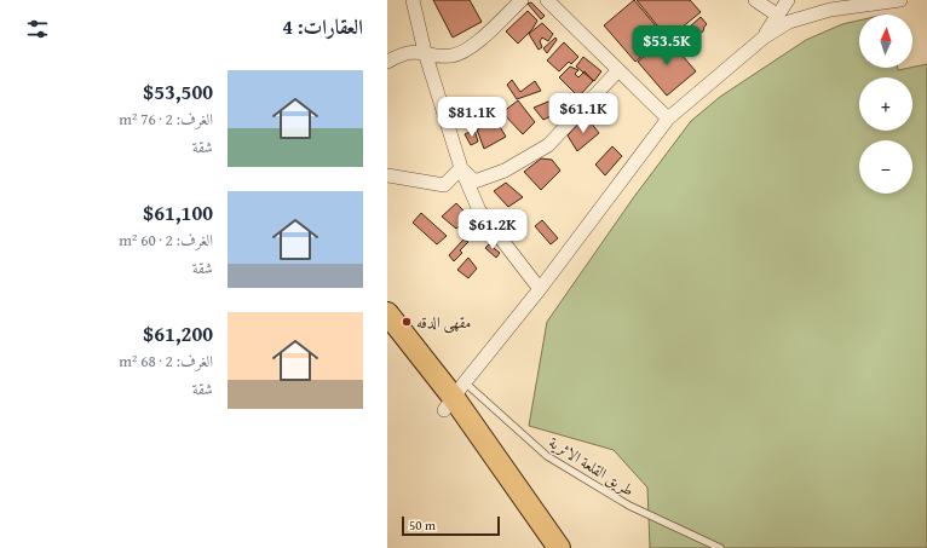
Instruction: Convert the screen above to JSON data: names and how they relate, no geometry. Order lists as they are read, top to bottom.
{
  "streets": {
    "lane": ["طريق القلعة الاثرية"]
  },
  "places": ["مقهى الدقه"],
  "scale_bar": "50 m",
  "north": "top",
  "page": {
    "heading": "العقارات: 4",
    "map_buttons": ["+", "−"],
    "price": [
      "$53.5K",
      "$61.1K",
      "$81.1K",
      "$61.2K"
    ],
    "list": [
      {
        "name": "$53,500",
        "note": "الغرف: 2 · 76 m² · شقة"
      },
      {
        "name": "$61,100",
        "note": "الغرف: 2 · 60 m² · شقة"
      },
      {
        "name": "$61,200",
        "note": "الغرف: 2 · 68 m² · شقة"
      }
    ],
    "scale": "50 m"
  }
}
